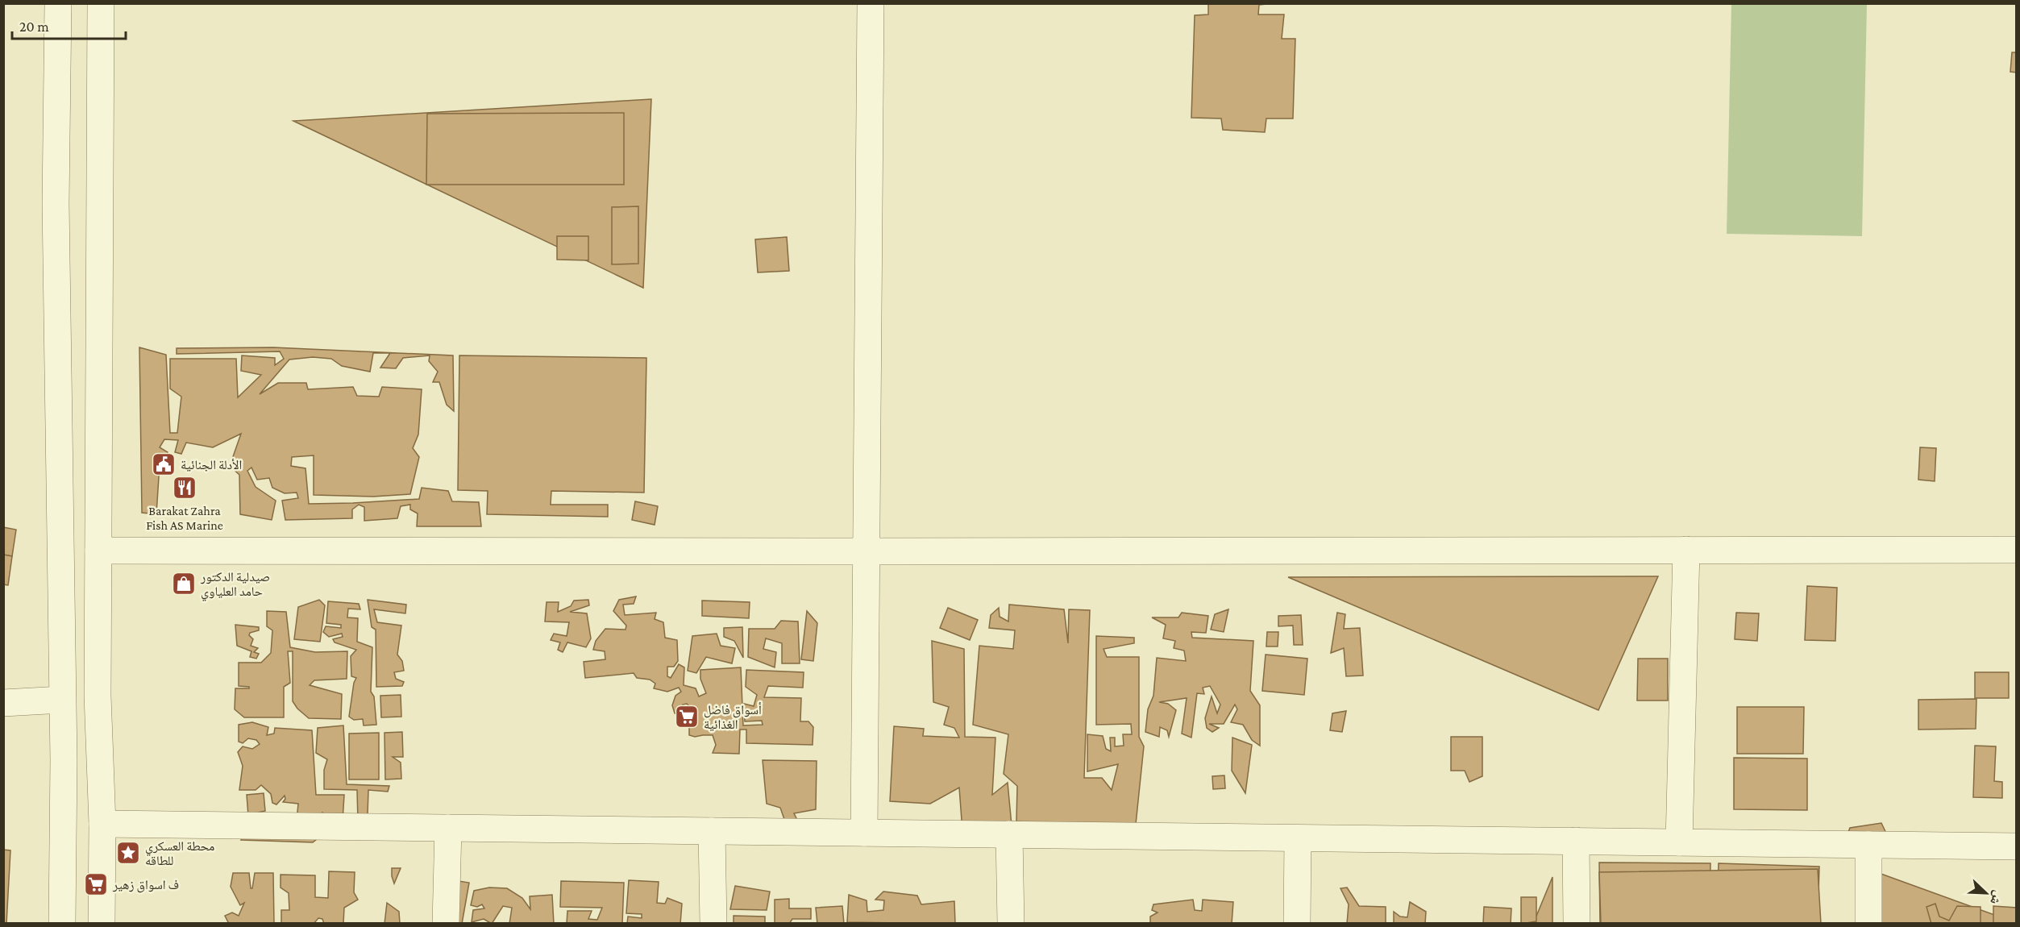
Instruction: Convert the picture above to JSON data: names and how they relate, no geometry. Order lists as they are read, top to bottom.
{
  "places": {
    "public building": ["الأدلة الجنائية"],
    "restaurant": ["Barakat Zahra Fish AS Marine"],
    "shop": ["صيدلية الدكتور حامد العلياوي"],
    "supermarket": ["أسواق فاضل الغذائية", "ف اسواق زهير"],
    "place": ["محطة العسكري للطاقه"]
  },
  "scale_bar": "20 m",
  "north": "bottom right"
}
